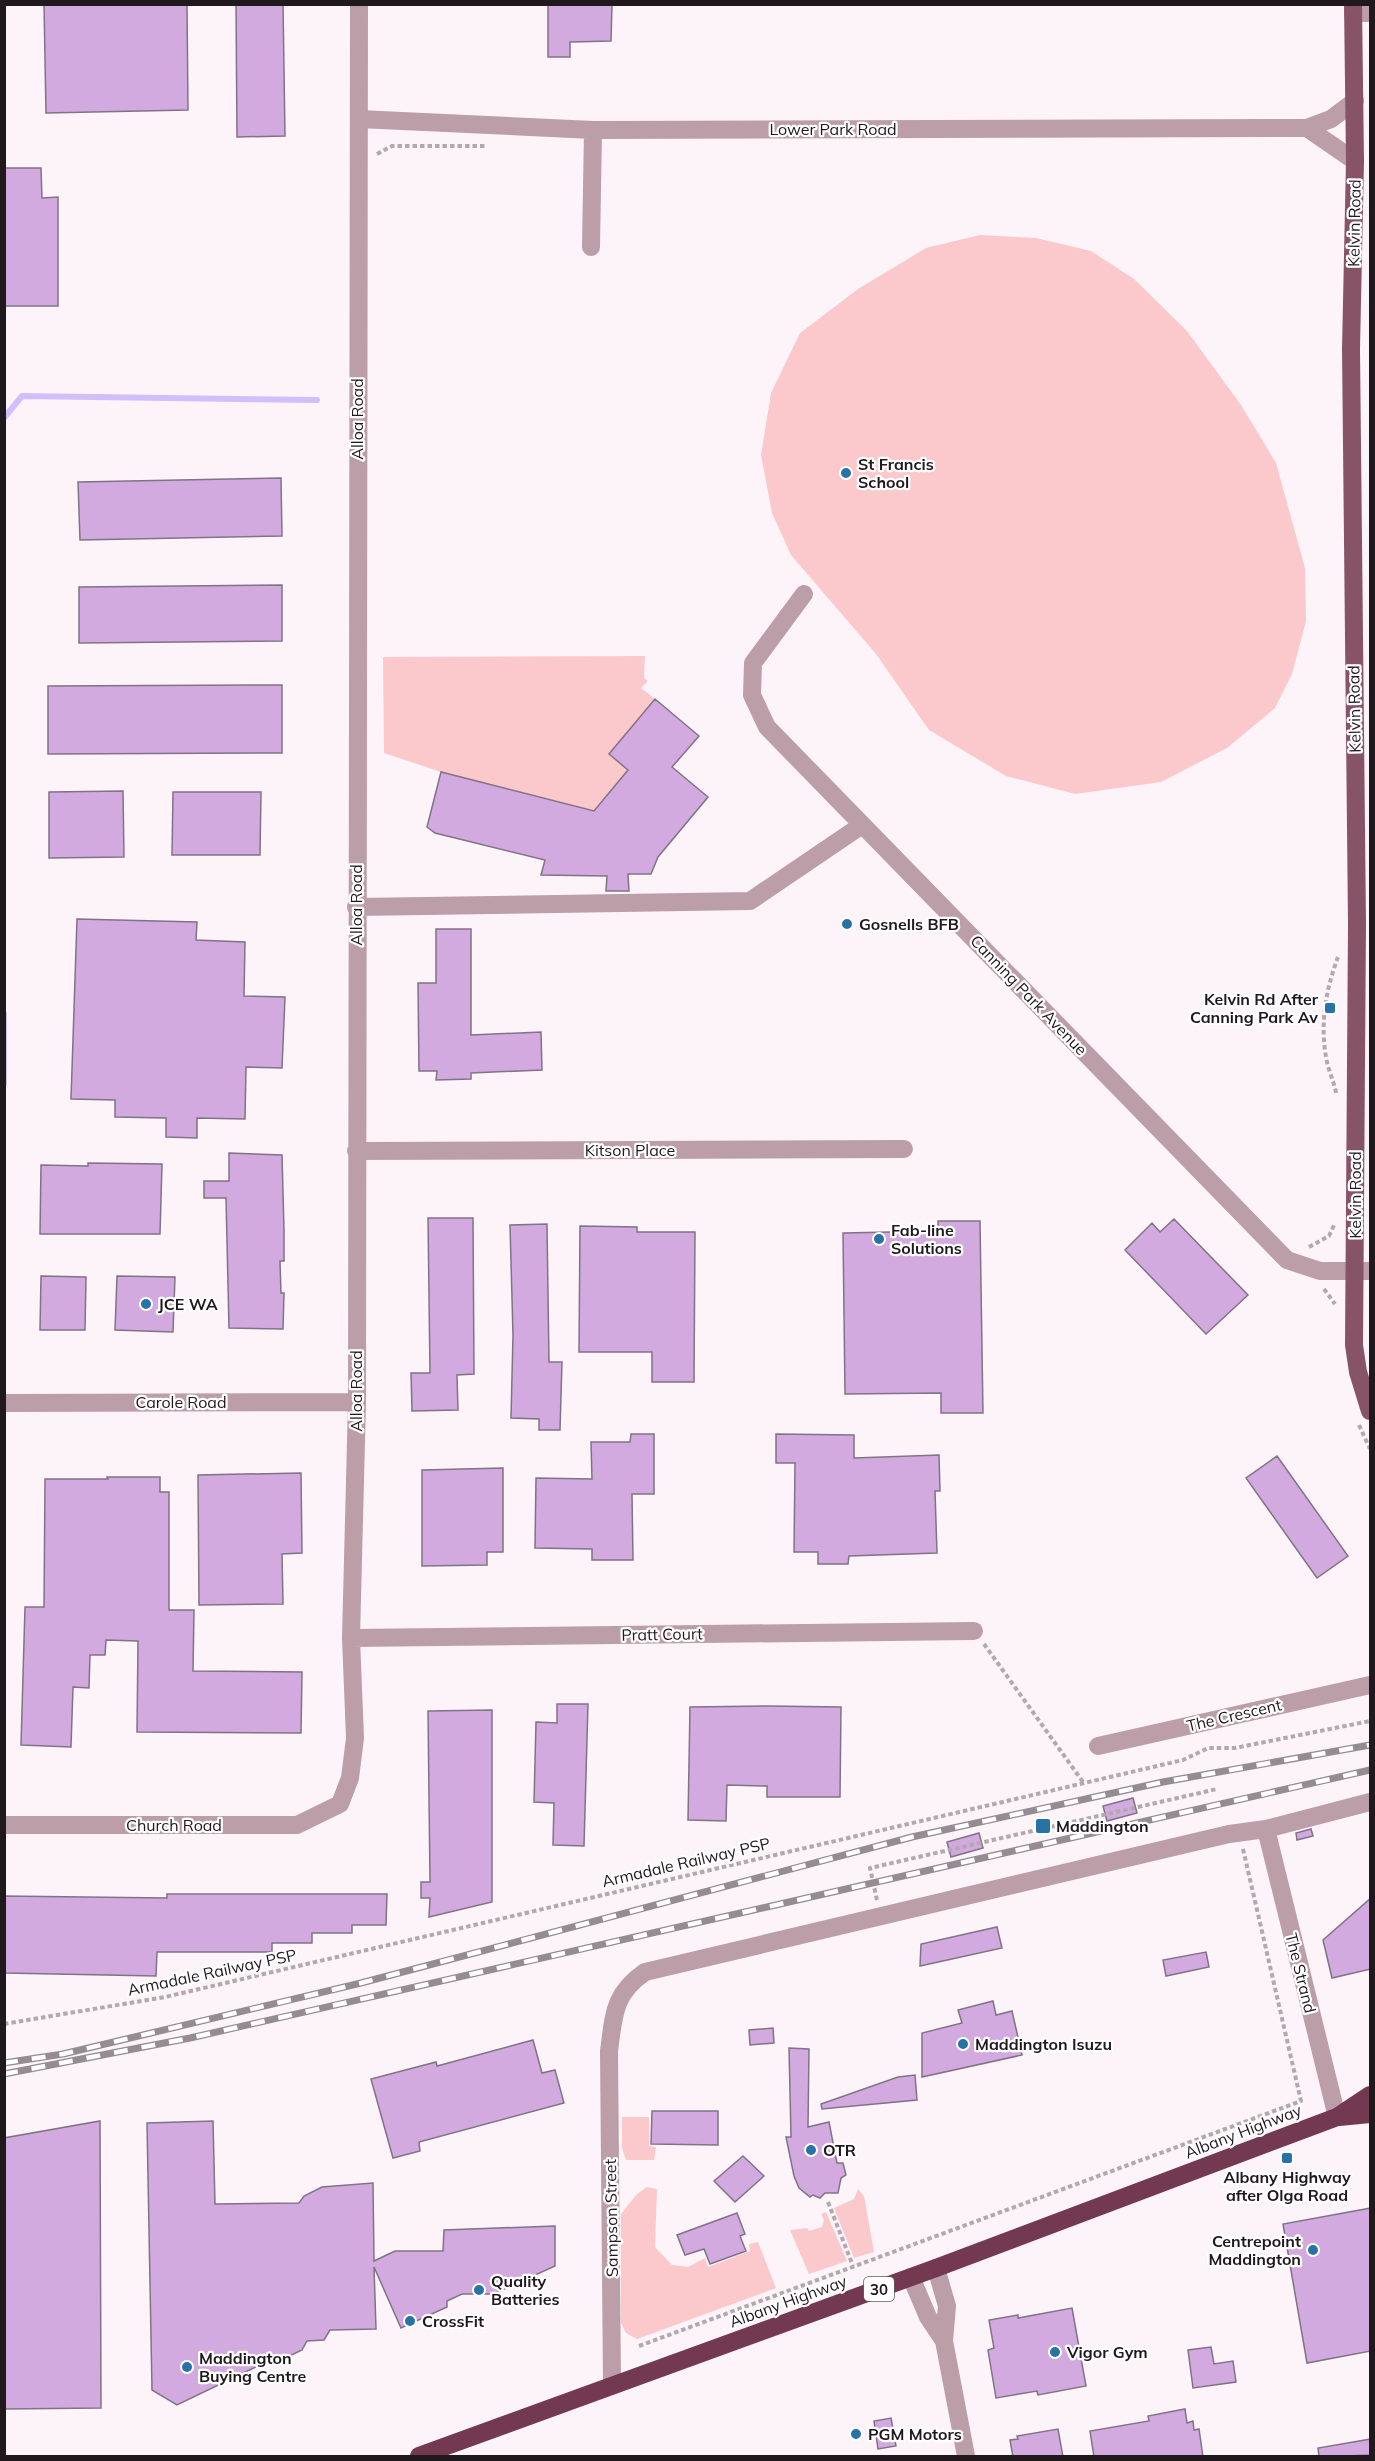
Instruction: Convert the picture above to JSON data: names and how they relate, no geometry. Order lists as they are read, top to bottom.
{
  "streets": {
    "highway": ["Albany Highway", "30"],
    "main road": ["Kelvin Road"],
    "street": [
      "Lower Park Road",
      "Alloa Road",
      "Canning Park Avenue",
      "Kitson Place",
      "Carole Road",
      "Pratt Court",
      "The Crescent",
      "Church Road",
      "The Strand",
      "Sampson Street"
    ],
    "path": ["Armadale Railway PSP"]
  },
  "crossings": [
    ["Lower Park Road", "Kelvin Road"],
    ["Lower Park Road", "Alloa Road"],
    ["Kelvin Road", "Canning Park Avenue"],
    ["Alloa Road", "Kitson Place"],
    ["Alloa Road", "Carole Road"],
    ["Alloa Road", "Pratt Court"],
    ["Alloa Road", "Church Road"],
    ["The Strand", "Albany Highway"],
    ["The Strand", "Sampson Street"],
    ["Albany Highway", "Sampson Street"]
  ],
  "places": {
    "other": [
      "St Francis School",
      "Gosnells BFB",
      "Fab-line Solutions",
      "JCE WA",
      "Maddington Isuzu",
      "OTR",
      "Centrepoint Maddington",
      "Quality Batteries",
      "CrossFit",
      "Vigor Gym",
      "Maddington Buying Centre",
      "PGM Motors"
    ],
    "transit": ["Kelvin Rd After Canning Park Av", "Maddington", "Albany Highway after Olga Road"]
  }
}
